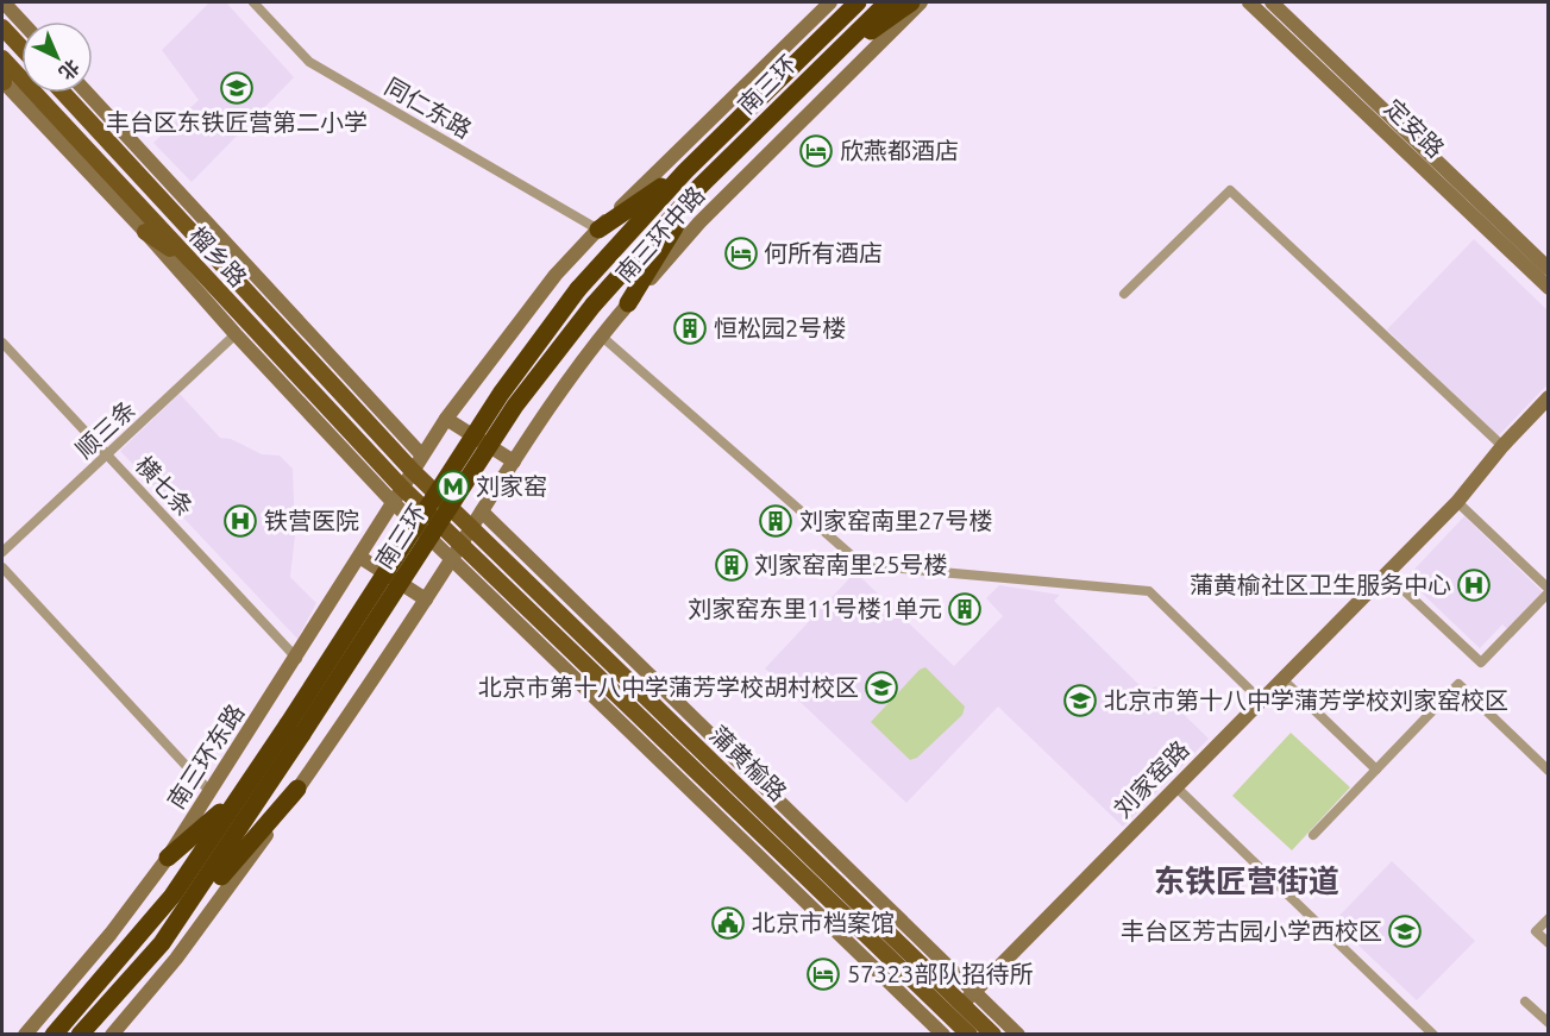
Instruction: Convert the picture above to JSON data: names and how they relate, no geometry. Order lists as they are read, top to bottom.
{
  "streets": {
    "highway": ["南三环"],
    "main road": ["榴乡路", "蒲黄榆路"],
    "street": [
      "同仁东路",
      "定安路",
      "南三环中路",
      "顺三条",
      "横七条",
      "南三环东路",
      "刘家窑路"
    ]
  },
  "crossings": [
    ["同仁东路", "南三环中路"],
    ["南三环中路", "榴乡路"],
    ["南三环中路", "南三环东路"],
    ["南三环中路", "蒲黄榆路"],
    ["榴乡路", "顺三条"],
    ["榴乡路", "南三环东路"],
    ["榴乡路", "蒲黄榆路"],
    ["顺三条", "横七条"],
    ["横七条", "南三环东路"],
    ["南三环东路", "蒲黄榆路"],
    ["蒲黄榆路", "刘家窑路"]
  ],
  "districts": ["东铁匠营街道"],
  "places": {
    "school or university": [
      "丰台区东铁匠营第二小学",
      "北京市第十八中学蒲芳学校胡村校区",
      "北京市第十八中学蒲芳学校刘家窑校区",
      "丰台区芳古园小学西校区"
    ],
    "hotel": ["欣燕都酒店", "何所有酒店", "57323部队招待所"],
    "building": [
      "恒松园2号楼",
      "刘家窑南里27号楼",
      "刘家窑南里25号楼",
      "刘家窑东里11号楼1单元"
    ],
    "metro station": ["刘家窑"],
    "hospital": ["铁营医院", "蒲黄榆社区卫生服务中心"],
    "public building": ["北京市档案馆"]
  },
  "north": "bottom right"
}
